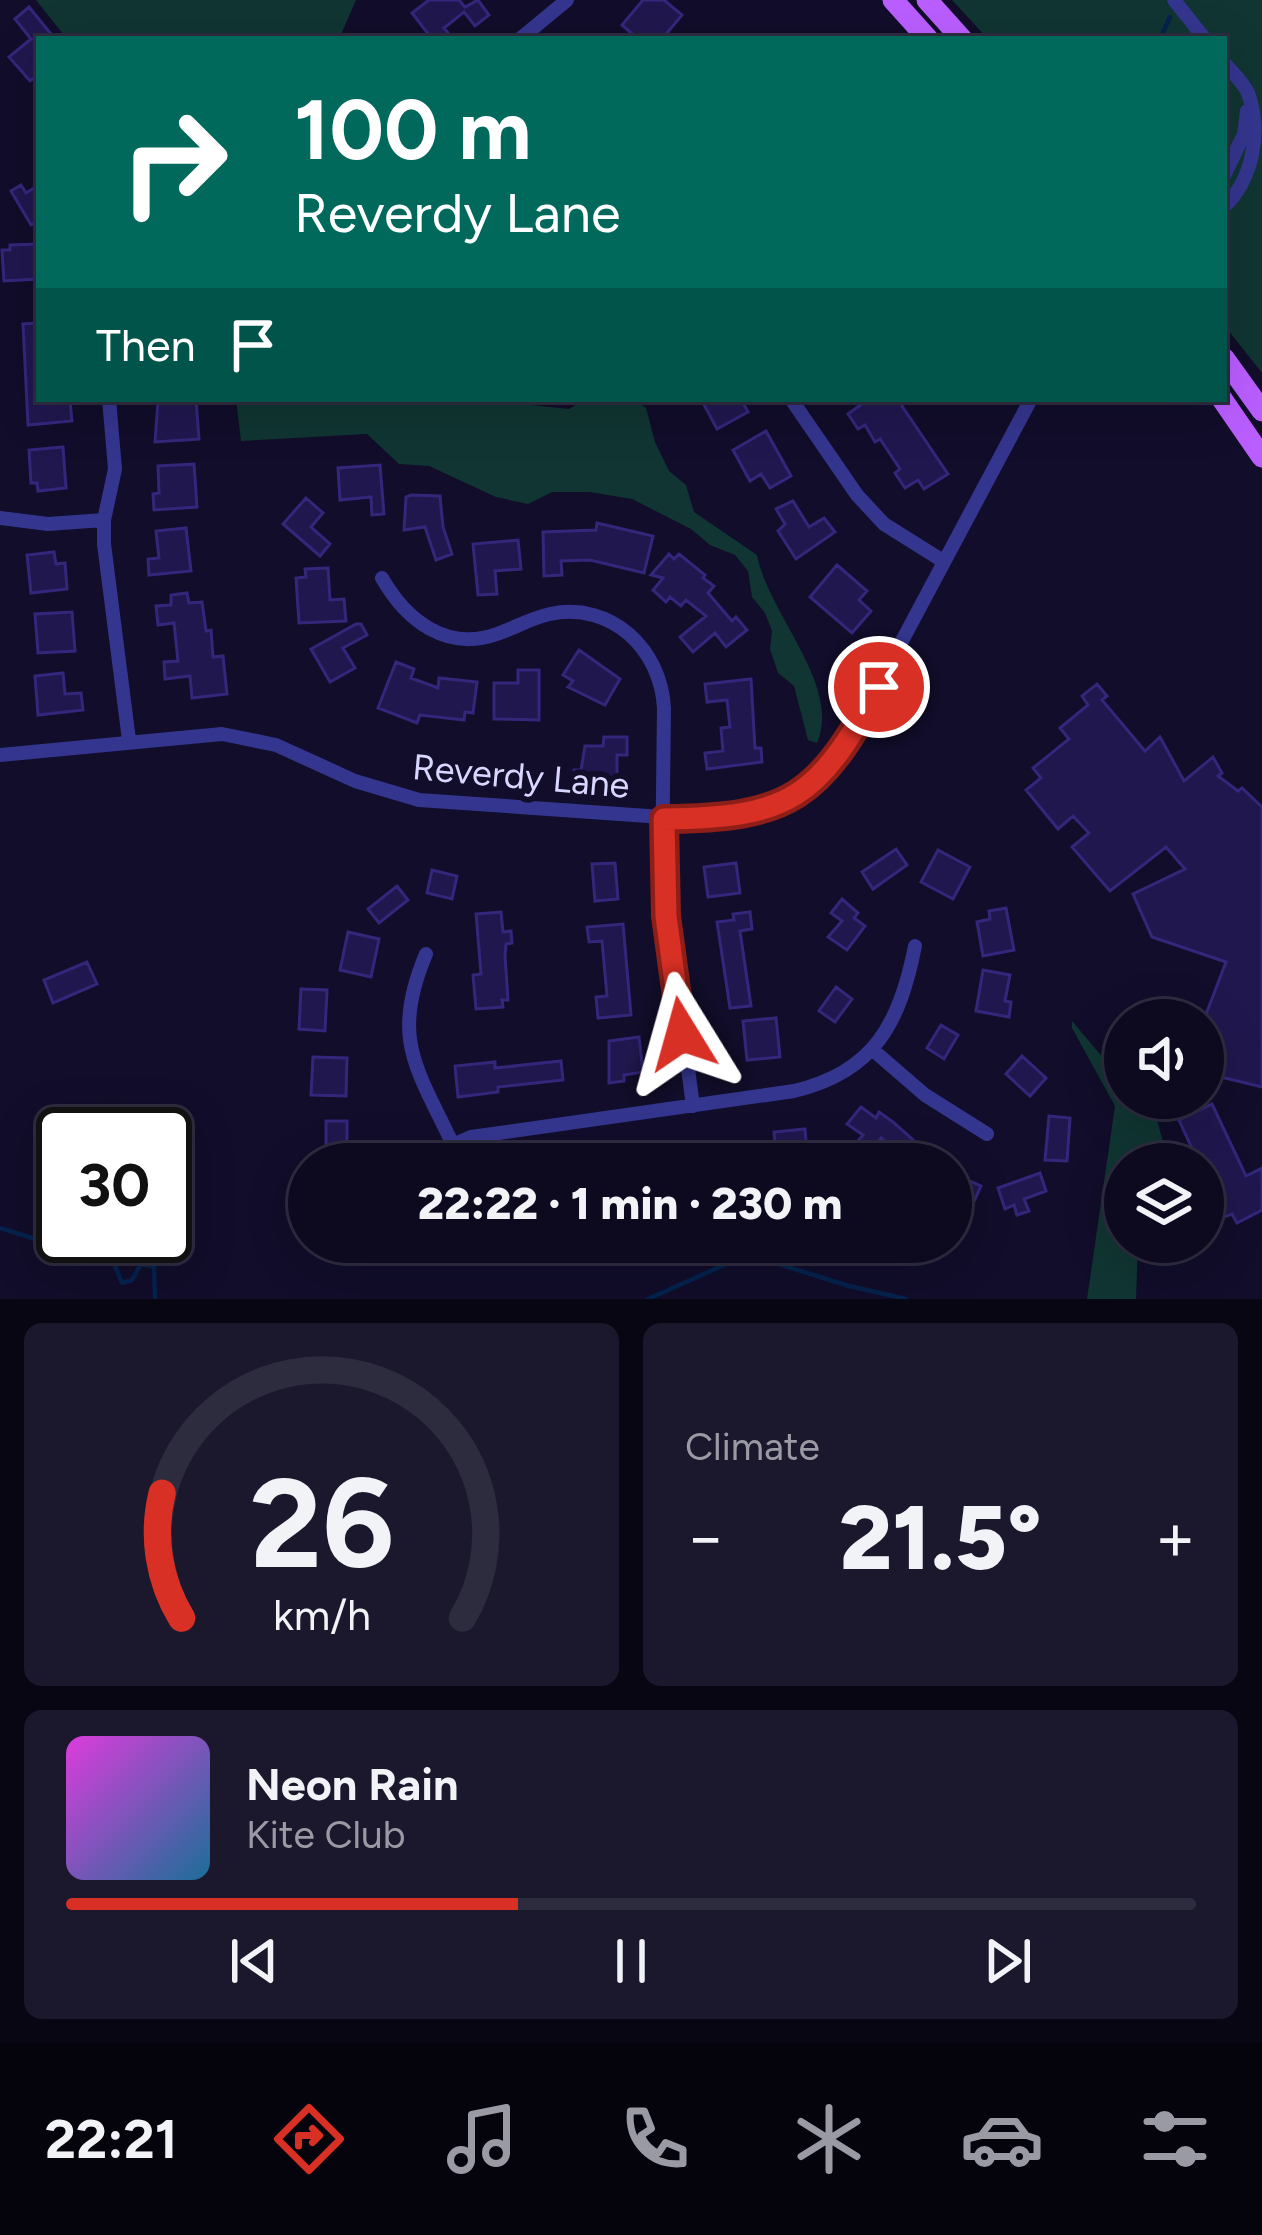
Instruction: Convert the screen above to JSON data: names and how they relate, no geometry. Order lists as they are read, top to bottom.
{
  "streets": {
    "street": ["Reverdy Lane"]
  },
  "page": {
    "turn": ["100 m", "Reverdy Lane"],
    "then": "Then",
    "limit": "30",
    "trip": "22:22 · 1 min · 230 m",
    "tile": "Climate",
    "heat": ["−", "21.5°", "+"],
    "song": ["Neon Rain", "Kite Club"],
    "tabs": "22:21",
    "gauge": ["26", "km/h"]
  }
}
